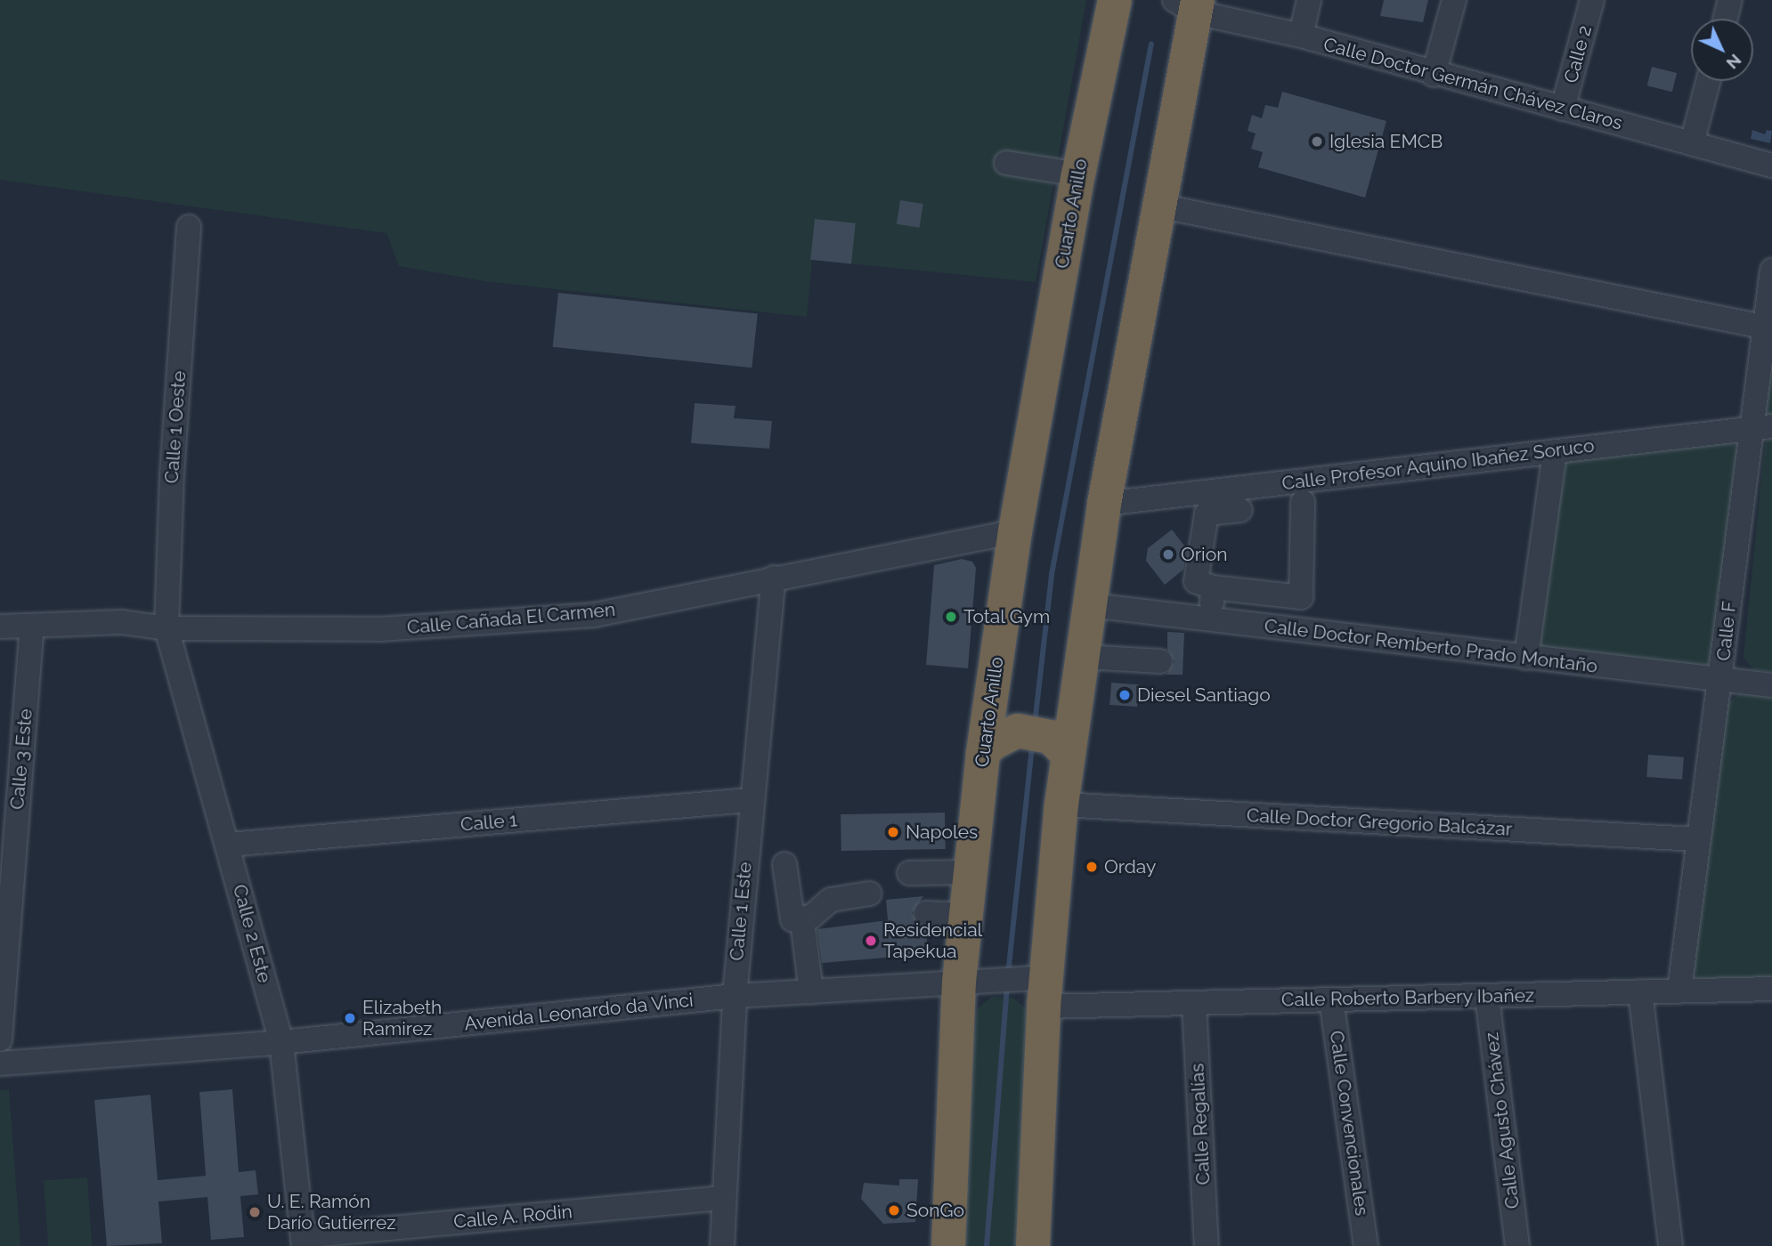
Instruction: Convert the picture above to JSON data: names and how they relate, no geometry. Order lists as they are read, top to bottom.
{
  "streets": {
    "highway": ["Cuarto Anillo"],
    "street": [
      "Calle 2",
      "Calle Doctor Germán Chávez Claros",
      "Calle 1 Oeste",
      "Calle Profesor Aquino Ibañez Soruco",
      "Calle Cañada El Carmen",
      "Calle F",
      "Calle Doctor Remberto Prado Montaño",
      "Calle 3 Este",
      "Calle 1",
      "Calle Doctor Gregorio Balcázar",
      "Calle 1 Este",
      "Calle 2 Este",
      "Calle Roberto Barbery Ibañez",
      "Avenida Leonardo da Vinci",
      "Calle Agusto Chávez",
      "Calle Convencionales",
      "Calle Regalías",
      "Calle A. Rodin"
    ]
  },
  "crossings": [
    ["Calle 2", "Calle Doctor Germán Chávez Claros"],
    ["Cuarto Anillo", "Calle Cañada El Carmen"],
    ["Cuarto Anillo", "Avenida Leonardo da Vinci"],
    ["Calle 1 Oeste", "Calle Cañada El Carmen"],
    ["Calle 1 Oeste", "Calle 2 Este"],
    ["Calle Profesor Aquino Ibañez Soruco", "Calle F"],
    ["Calle Cañada El Carmen", "Calle 3 Este"],
    ["Calle Cañada El Carmen", "Calle 1 Este"],
    ["Calle Cañada El Carmen", "Calle 2 Este"],
    ["Calle F", "Calle Doctor Remberto Prado Montaño"],
    ["Calle F", "Calle Doctor Gregorio Balcázar"],
    ["Calle F", "Calle Roberto Barbery Ibañez"],
    ["Calle 1", "Calle 1 Este"],
    ["Calle 1", "Calle 2 Este"],
    ["Calle 1 Este", "Avenida Leonardo da Vinci"],
    ["Calle 1 Este", "Calle A. Rodin"],
    ["Calle 2 Este", "Avenida Leonardo da Vinci"],
    ["Calle 2 Este", "Calle A. Rodin"],
    ["Calle Roberto Barbery Ibañez", "Avenida Leonardo da Vinci"],
    ["Calle Roberto Barbery Ibañez", "Calle Agusto Chávez"],
    ["Calle Roberto Barbery Ibañez", "Calle Convencionales"],
    ["Calle Roberto Barbery Ibañez", "Calle Regalías"]
  ],
  "places": [
    "Iglesia EMCB",
    "Orion",
    "Total Gym",
    "Diesel Santiago",
    "Napoles",
    "Orday",
    "Residencial Tapekua",
    "Elizabeth Ramirez",
    "SonGo",
    "U. E. Ramón Darío Gutierrez"
  ],
  "north": "bottom right"
}
